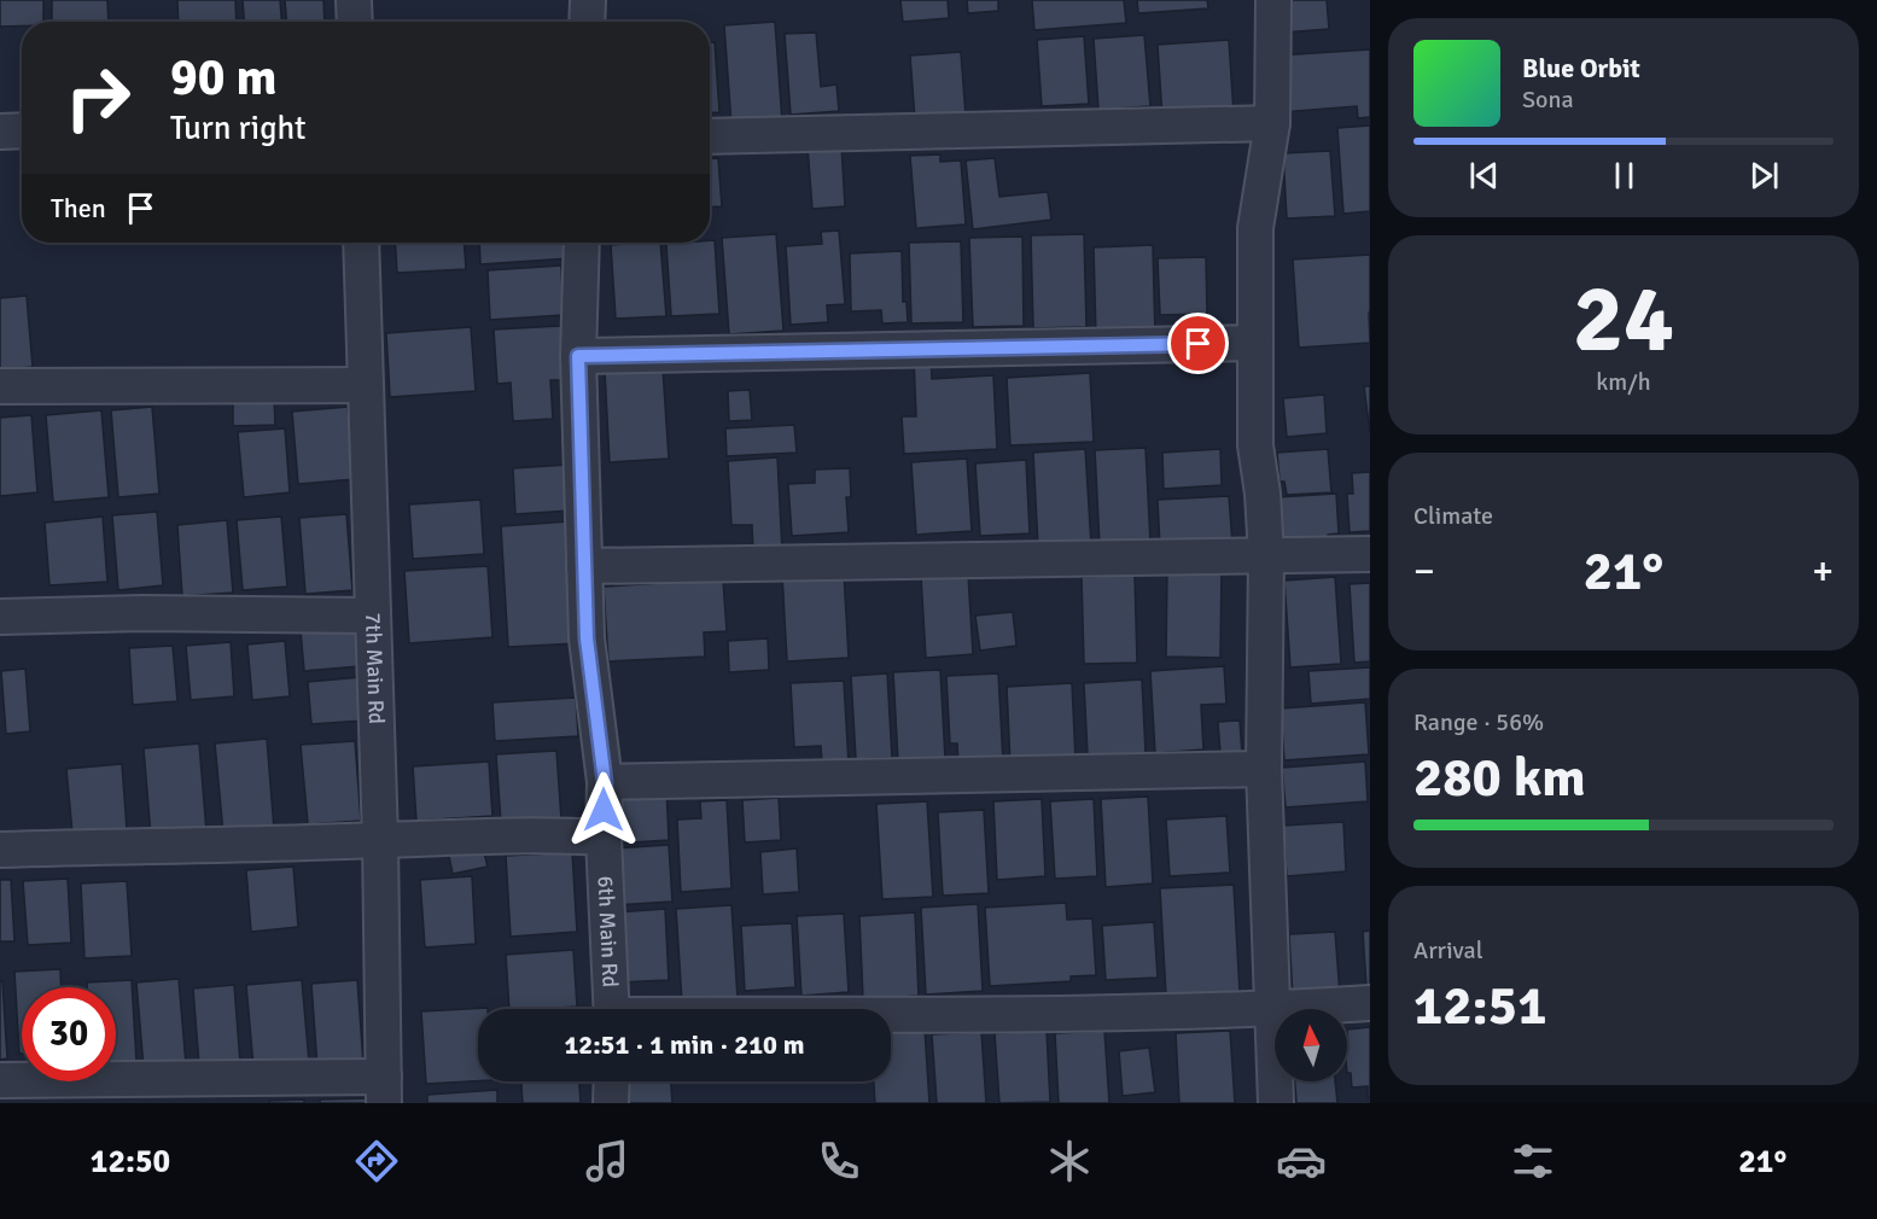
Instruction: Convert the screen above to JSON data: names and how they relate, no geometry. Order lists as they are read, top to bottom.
{
  "streets": {
    "street": ["7th Main Rd", "6th Main Rd"]
  },
  "north": "top",
  "page": {
    "turn": ["90 m", "Turn right"],
    "song": ["Blue Orbit", "Sona"],
    "then": "Then",
    "tile": [
      ["24", "km/h"],
      "Climate",
      ["Range · 56%", "280 km"],
      ["Arrival", "12:51"]
    ],
    "heat": ["−", "21°", "+"],
    "limit": "30",
    "trip": "12:51 · 1 min · 210 m",
    "tabs": ["12:50", "21°"]
  }
}
